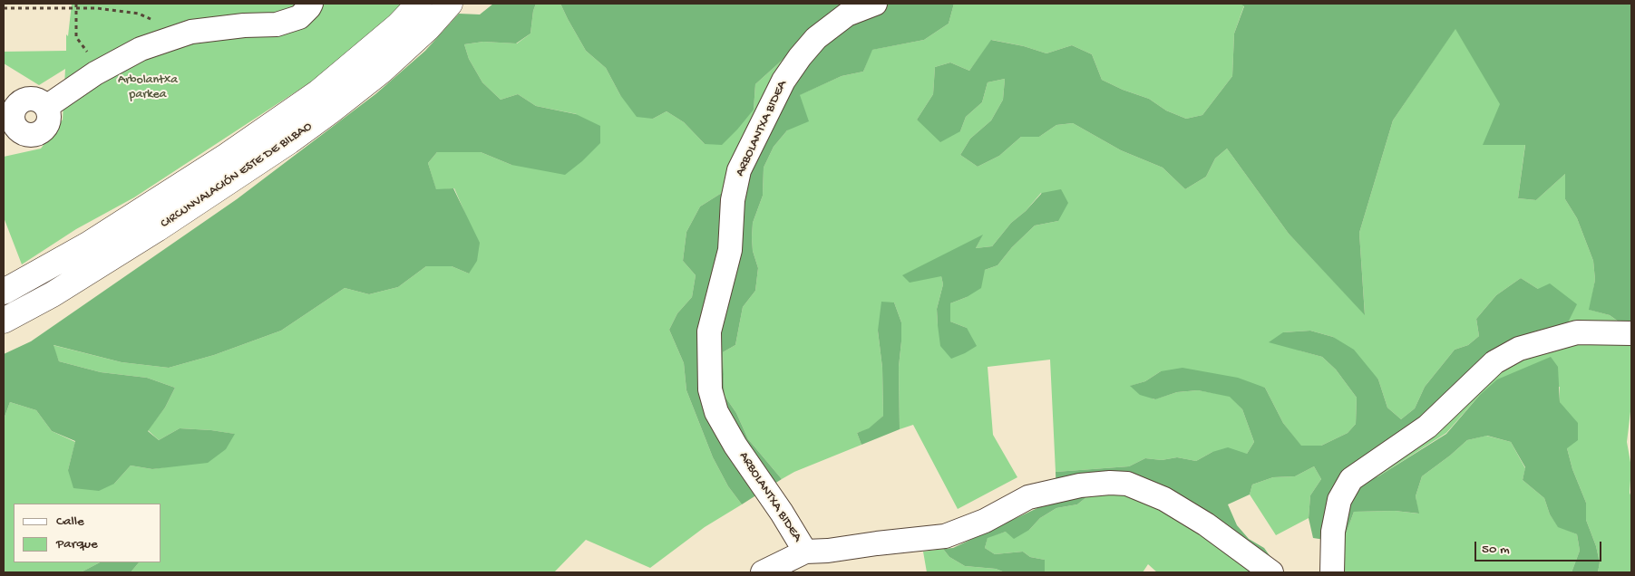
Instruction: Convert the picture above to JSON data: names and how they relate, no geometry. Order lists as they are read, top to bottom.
{
  "streets": {
    "main road": ["CIRCUNVALACIÓN ESTE DE BILBAO"],
    "street": ["ARBOLANTXA BIDEA"]
  },
  "parks": ["Arbolantxa parkea"],
  "legend": ["Calle", "Parque"],
  "scale_bar": "50 m"
}
